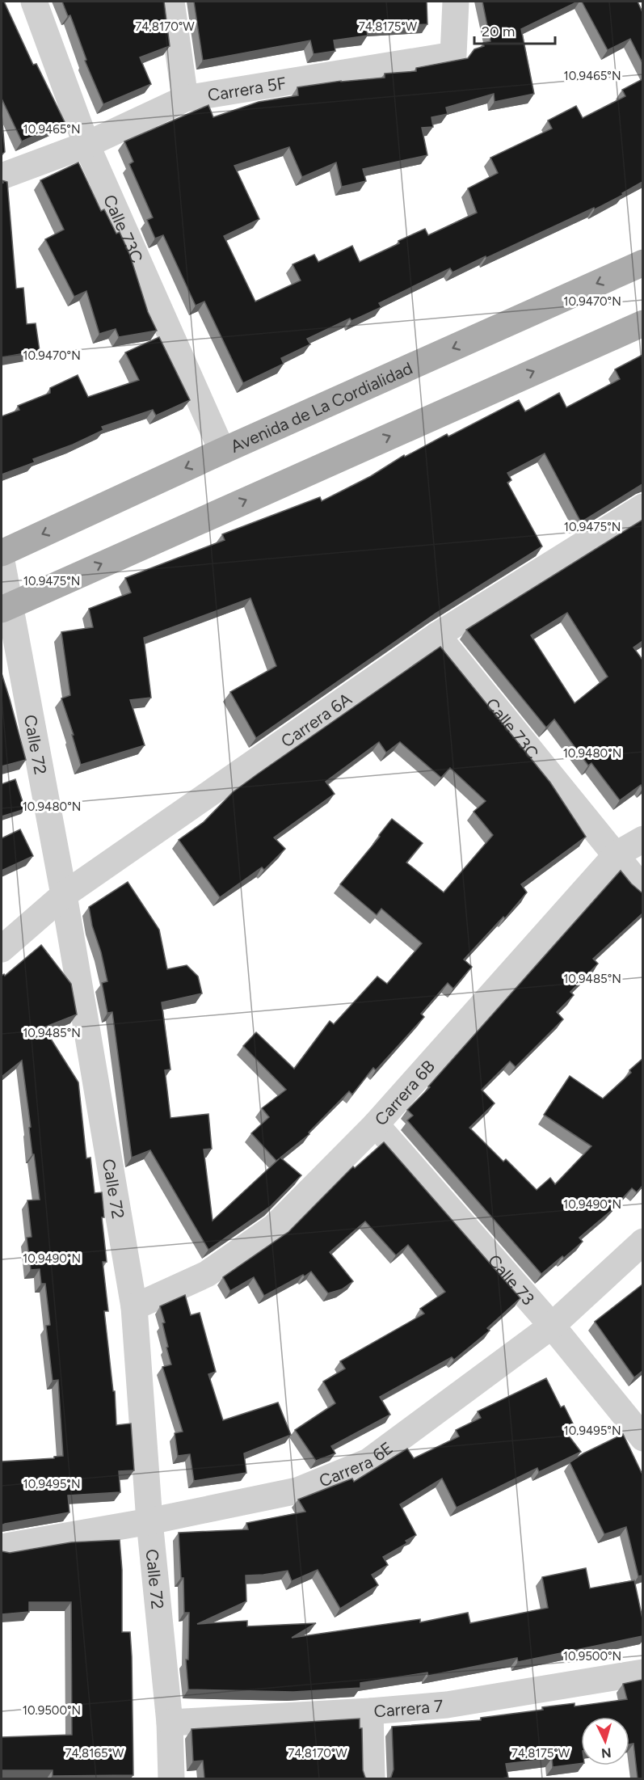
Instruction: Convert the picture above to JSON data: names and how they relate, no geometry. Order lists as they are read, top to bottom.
{
  "streets": {
    "main road": ["Avenida de La Cordialidad"],
    "street": [
      "Carrera 5F",
      "Calle 73C",
      "Carrera 6A",
      "Calle 72",
      "Carrera 6B",
      "Calle 73",
      "Carrera 6E",
      "Carrera 7"
    ]
  },
  "crossings": [
    ["Carrera 5F", "Calle 73C"],
    ["Calle 73C", "Avenida de La Cordialidad"],
    ["Calle 73C", "Carrera 6A"],
    ["Calle 73C", "Carrera 6B"],
    ["Carrera 6A", "Calle 72"],
    ["Calle 72", "Carrera 6B"],
    ["Calle 72", "Carrera 6E"],
    ["Calle 72", "Carrera 7"],
    ["Carrera 6B", "Calle 73"],
    ["Calle 73", "Carrera 6E"]
  ],
  "scale_bar": "20 m",
  "north": "bottom",
  "coordinates": [
    "74.8170°W",
    "74.8175°W",
    "10.9465°N",
    "10.9470°N",
    "10.9475°N",
    "10.9480°N",
    "10.9485°N",
    "10.9490°N",
    "10.9495°N",
    "10.9500°N",
    "74.8165°W"
  ]
}
